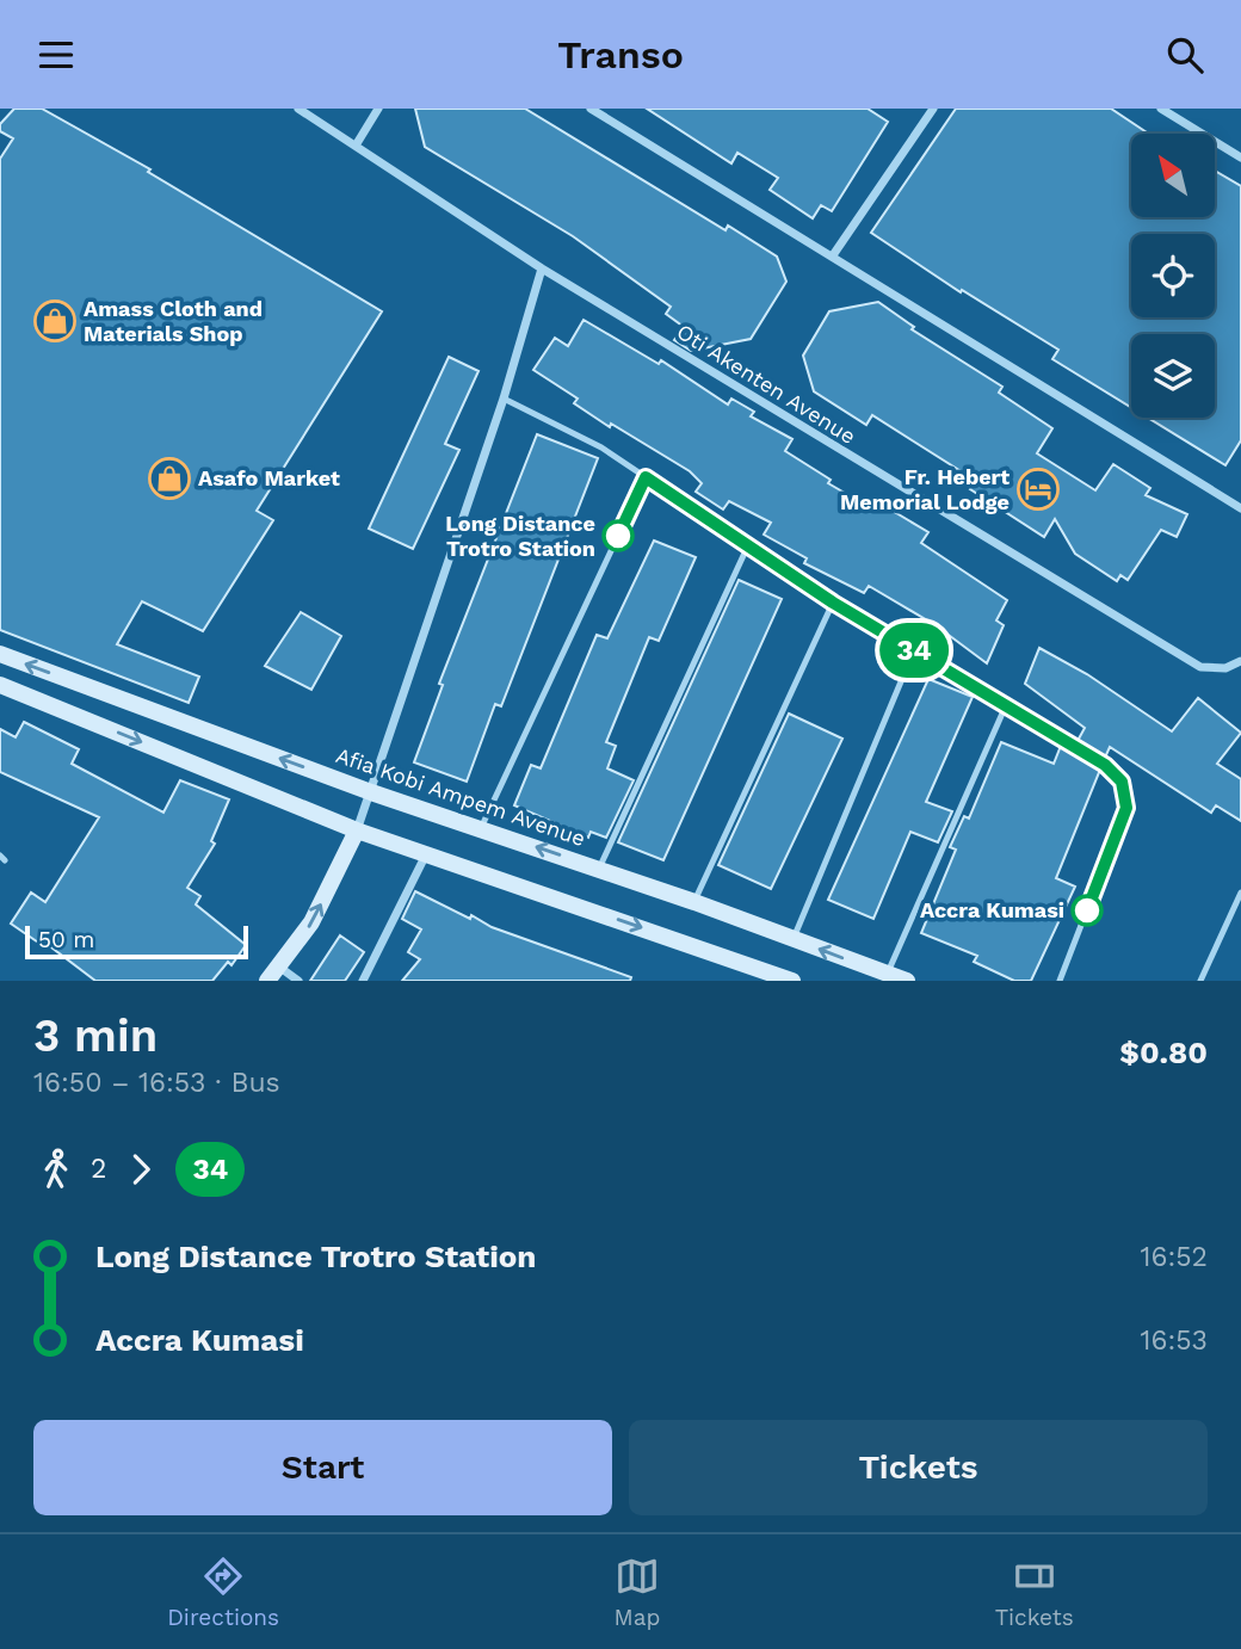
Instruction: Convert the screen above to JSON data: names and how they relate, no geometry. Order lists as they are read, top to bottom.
{
  "streets": {
    "main road": ["Afia Kobi Ampem Avenue"],
    "street": ["Oti Akenten Avenue"]
  },
  "places": {
    "shop": ["Amass Cloth and Materials Shop", "Asafo Market"],
    "hotel": ["Fr. Hebert Memorial Lodge"],
    "other": ["Long Distance Trotro Station", "Accra Kumasi"]
  },
  "lines": ["bus line 34"],
  "scale_bar": "50 m",
  "north": "top left",
  "page": {
    "header": "Transo",
    "on_map": "34",
    "scale": "50 m",
    "heading": ["3 min", "16:50 – 16:53 · Bus", "$0.80"],
    "legs": ["2", "34"],
    "list": [
      {
        "name": "Long Distance Trotro Station",
        "value": "16:52"
      },
      {
        "name": "Accra Kumasi",
        "value": "16:53"
      }
    ],
    "buttons": ["Start", "Tickets"],
    "tabs": ["Directions", "Map", "Tickets"]
  }
}
